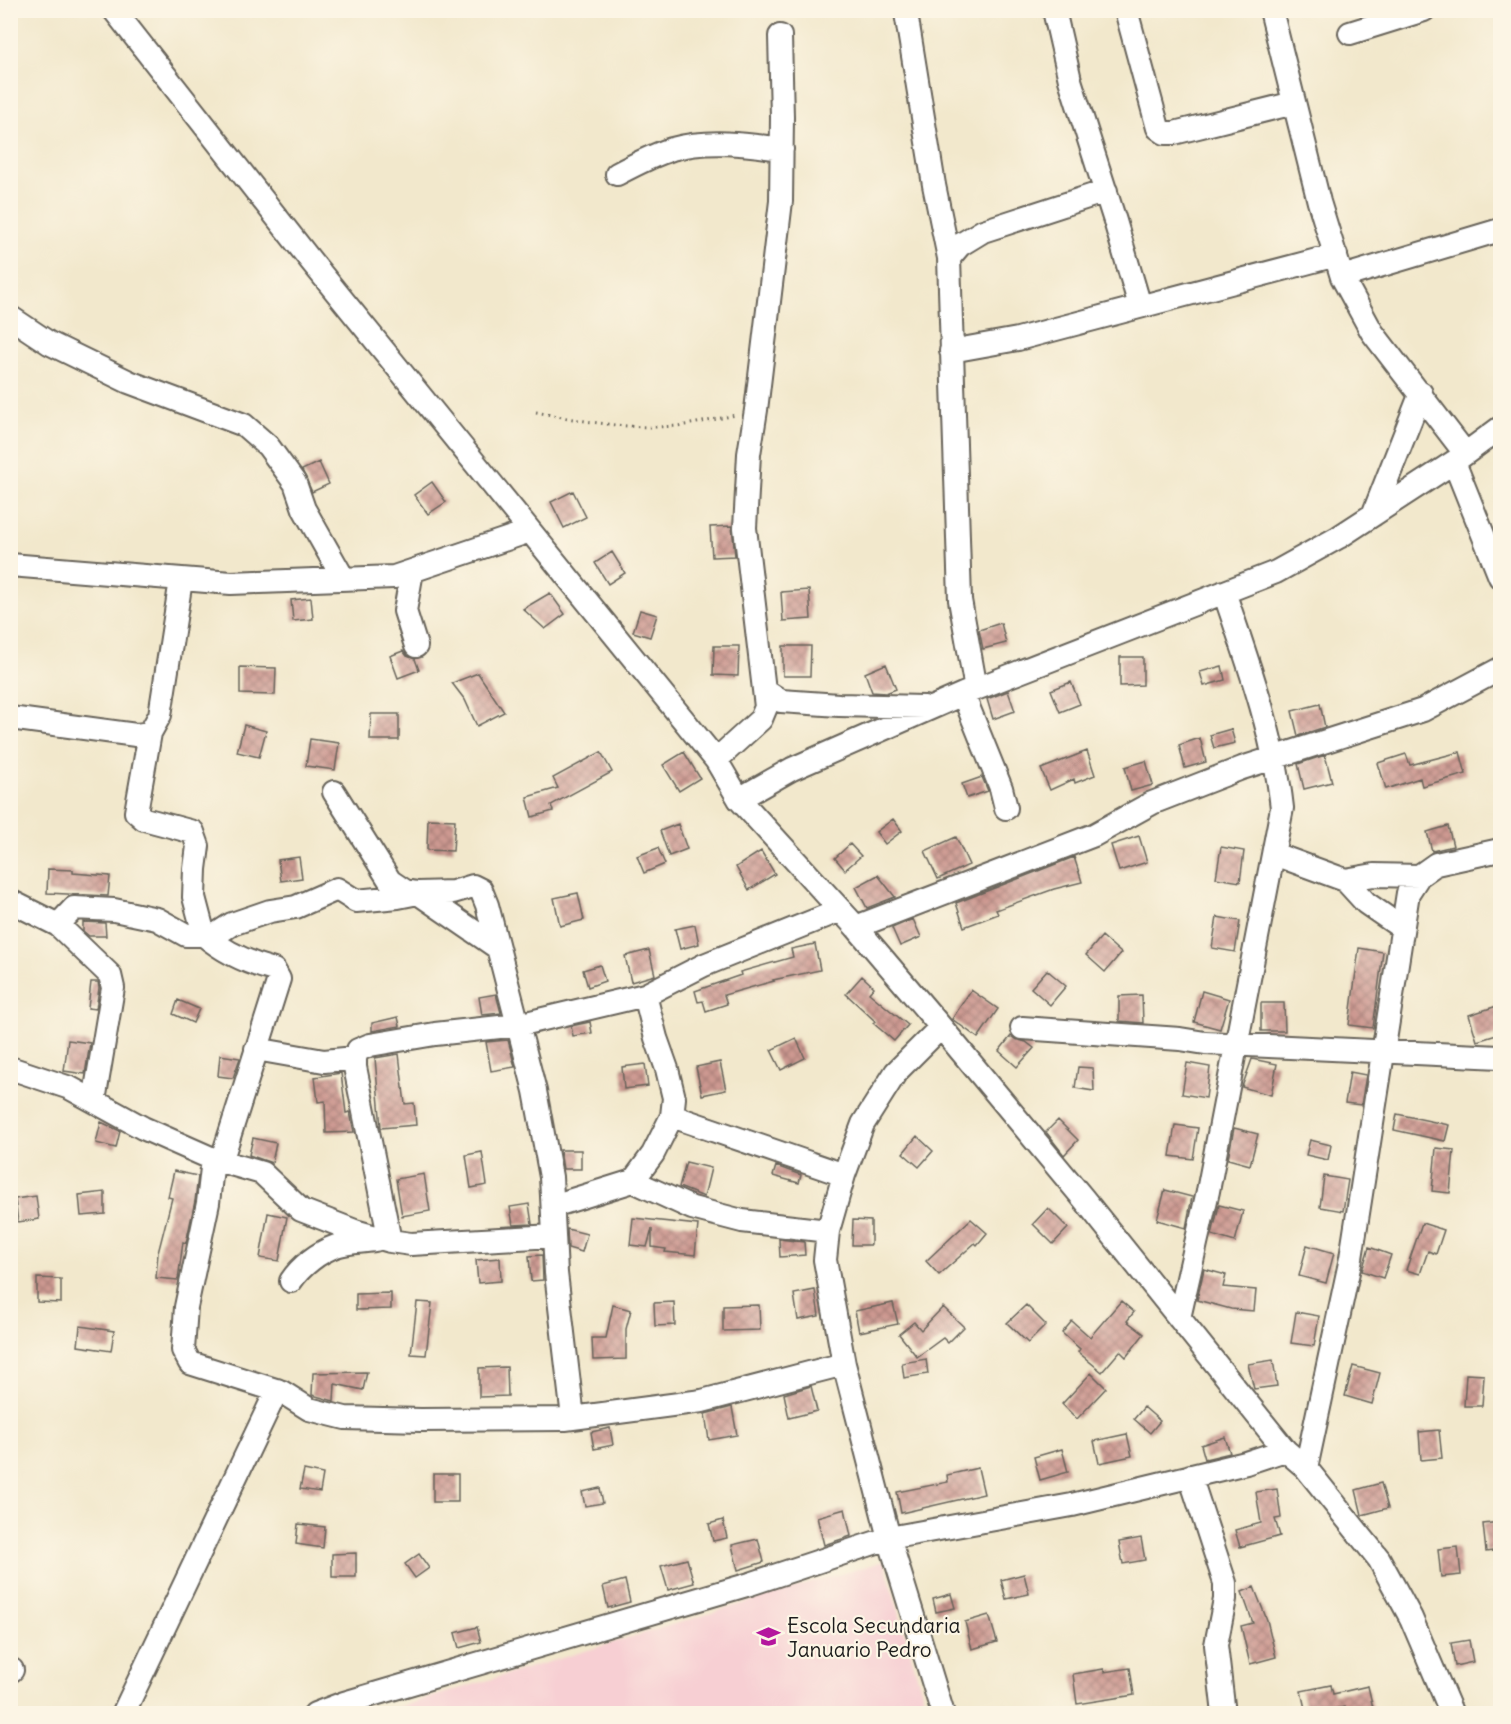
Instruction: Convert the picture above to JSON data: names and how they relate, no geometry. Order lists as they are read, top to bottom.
{
  "places": {
    "school or university": ["Escola Secundaria Januario Pedro"]
  }
}
